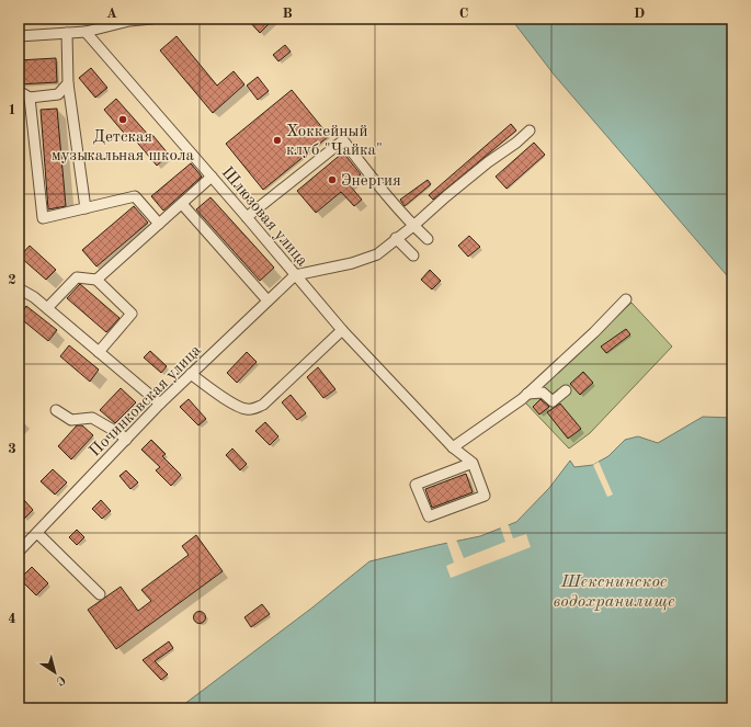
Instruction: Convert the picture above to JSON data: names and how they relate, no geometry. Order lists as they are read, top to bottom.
{
  "streets": {
    "street": ["Шлюзовая улица", "Починковская улица"]
  },
  "crossings": [
    ["Шлюзовая улица", "Починковская улица"]
  ],
  "water": ["Шекснинское водохранилище"],
  "places": ["Детская музыкальная школа", "Хоккейный клуб \"Чайка\"", "Энергия"],
  "north": "bottom right",
  "grid": {
    "columns": [
      "A",
      "B",
      "C",
      "D"
    ],
    "rows": [
      "1",
      "2",
      "3",
      "4"
    ]
  }
}
